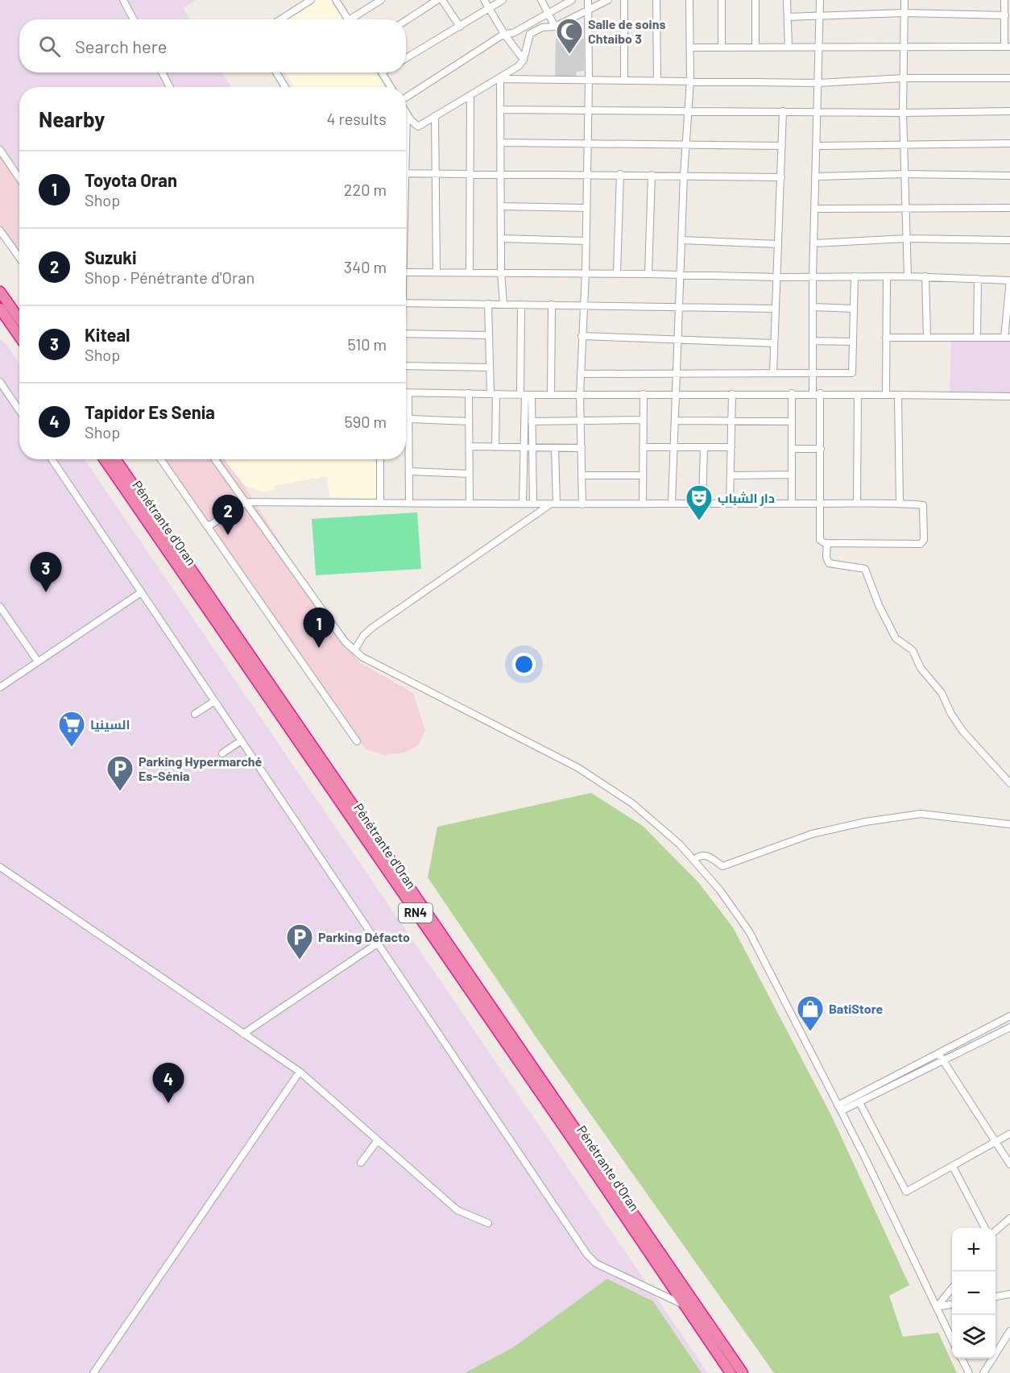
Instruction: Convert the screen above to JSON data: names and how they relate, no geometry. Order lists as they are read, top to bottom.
{
  "streets": {
    "highway": ["Pénétrante d'Oran", "RN4"]
  },
  "places": {
    "mosque": ["Salle de soins Chtaibo 3"],
    "theatre": ["دار الشباب"],
    "supermarket": ["السينيا"],
    "parking": ["Parking Hypermarché Es-Sénia", "Parking Défacto"],
    "shop": ["BatiStore"]
  },
  "page": {
    "search": "Search here",
    "heading": ["Nearby", "4 results"],
    "list": [
      {
        "mark": "1",
        "name": "Toyota Oran",
        "note": "Shop",
        "value": "220 m"
      },
      {
        "mark": "2",
        "name": "Suzuki",
        "note": "Shop · Pénétrante d'Oran",
        "value": "340 m"
      },
      {
        "mark": "3",
        "name": "Kiteal",
        "note": "Shop",
        "value": "510 m"
      },
      {
        "mark": "4",
        "name": "Tapidor Es Senia",
        "note": "Shop",
        "value": "590 m"
      }
    ],
    "pins": [
      "2",
      "3",
      "1",
      "4"
    ],
    "map_buttons": ["+", "−"]
  }
}
